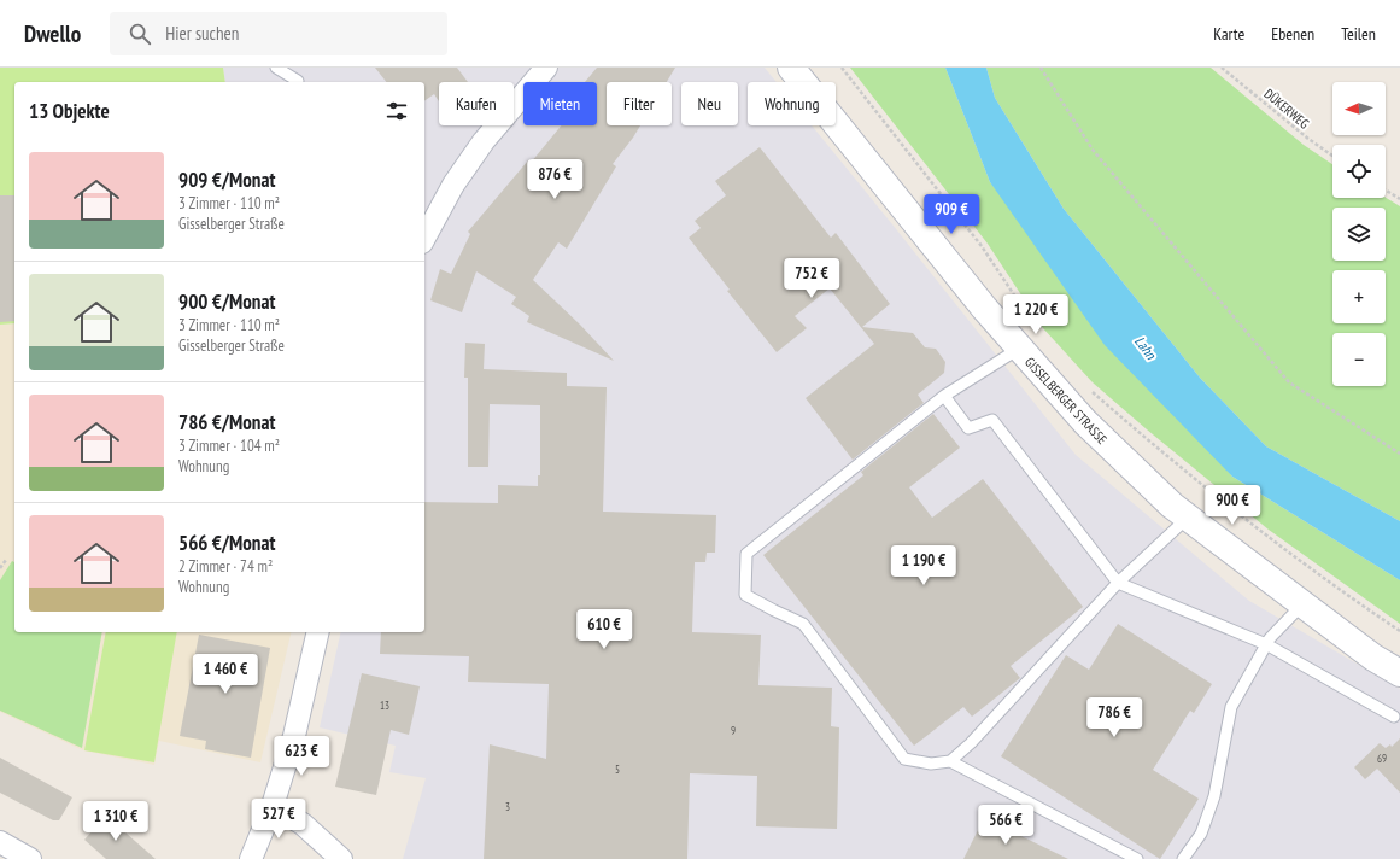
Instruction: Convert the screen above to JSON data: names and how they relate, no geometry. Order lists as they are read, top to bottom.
{
  "streets": {
    "main road": ["GISSELBERGER STRASSE"],
    "path": ["DÜKERWEG"]
  },
  "water": ["Lahn"],
  "house_numbers": [
    "13",
    "9",
    "69",
    "5",
    "3"
  ],
  "north": "left",
  "page": {
    "header": "Dwello",
    "search": "Hier suchen",
    "nav": ["Karte", "Ebenen", "Teilen"],
    "map_buttons": ["+", "−"],
    "chip": [
      "Kaufen",
      "Mieten",
      "Filter",
      "Neu",
      "Wohnung"
    ],
    "heading": "13 Objekte",
    "list": [
      {
        "name": "909 €/Monat",
        "note": "3 Zimmer · 110 m² · Gisselberger Straße"
      },
      {
        "name": "900 €/Monat",
        "note": "3 Zimmer · 110 m² · Gisselberger Straße"
      },
      {
        "name": "786 €/Monat",
        "note": "3 Zimmer · 104 m² · Wohnung"
      },
      {
        "name": "566 €/Monat",
        "note": "2 Zimmer · 74 m² · Wohnung"
      }
    ],
    "price": [
      "876 €",
      "909 €",
      "752 €",
      "1 220 €",
      "900 €",
      "1 190 €",
      "610 €",
      "1 460 €",
      "786 €",
      "623 €",
      "527 €",
      "1 310 €",
      "566 €"
    ]
  }
}
